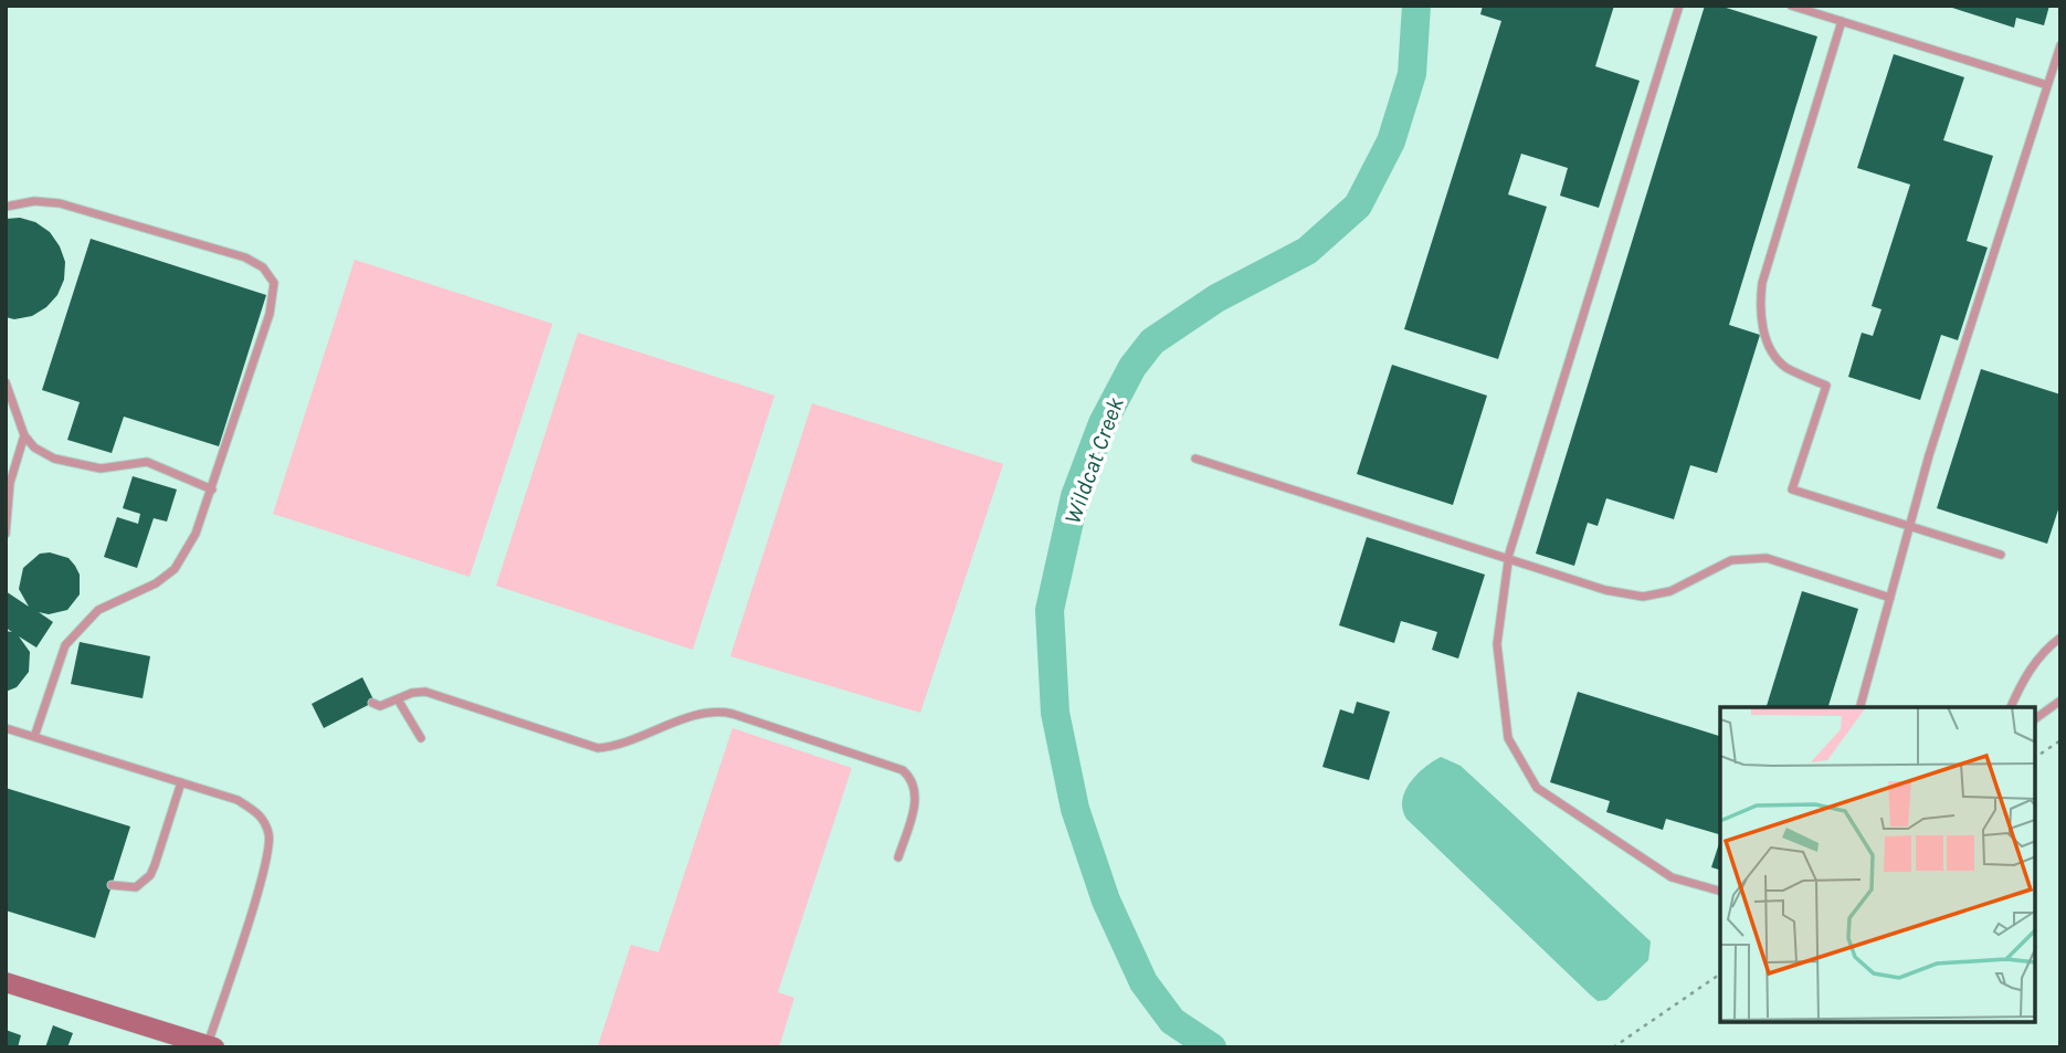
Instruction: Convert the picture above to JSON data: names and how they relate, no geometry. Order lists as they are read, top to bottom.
{
  "water": ["Wildcat Creek"]
}
